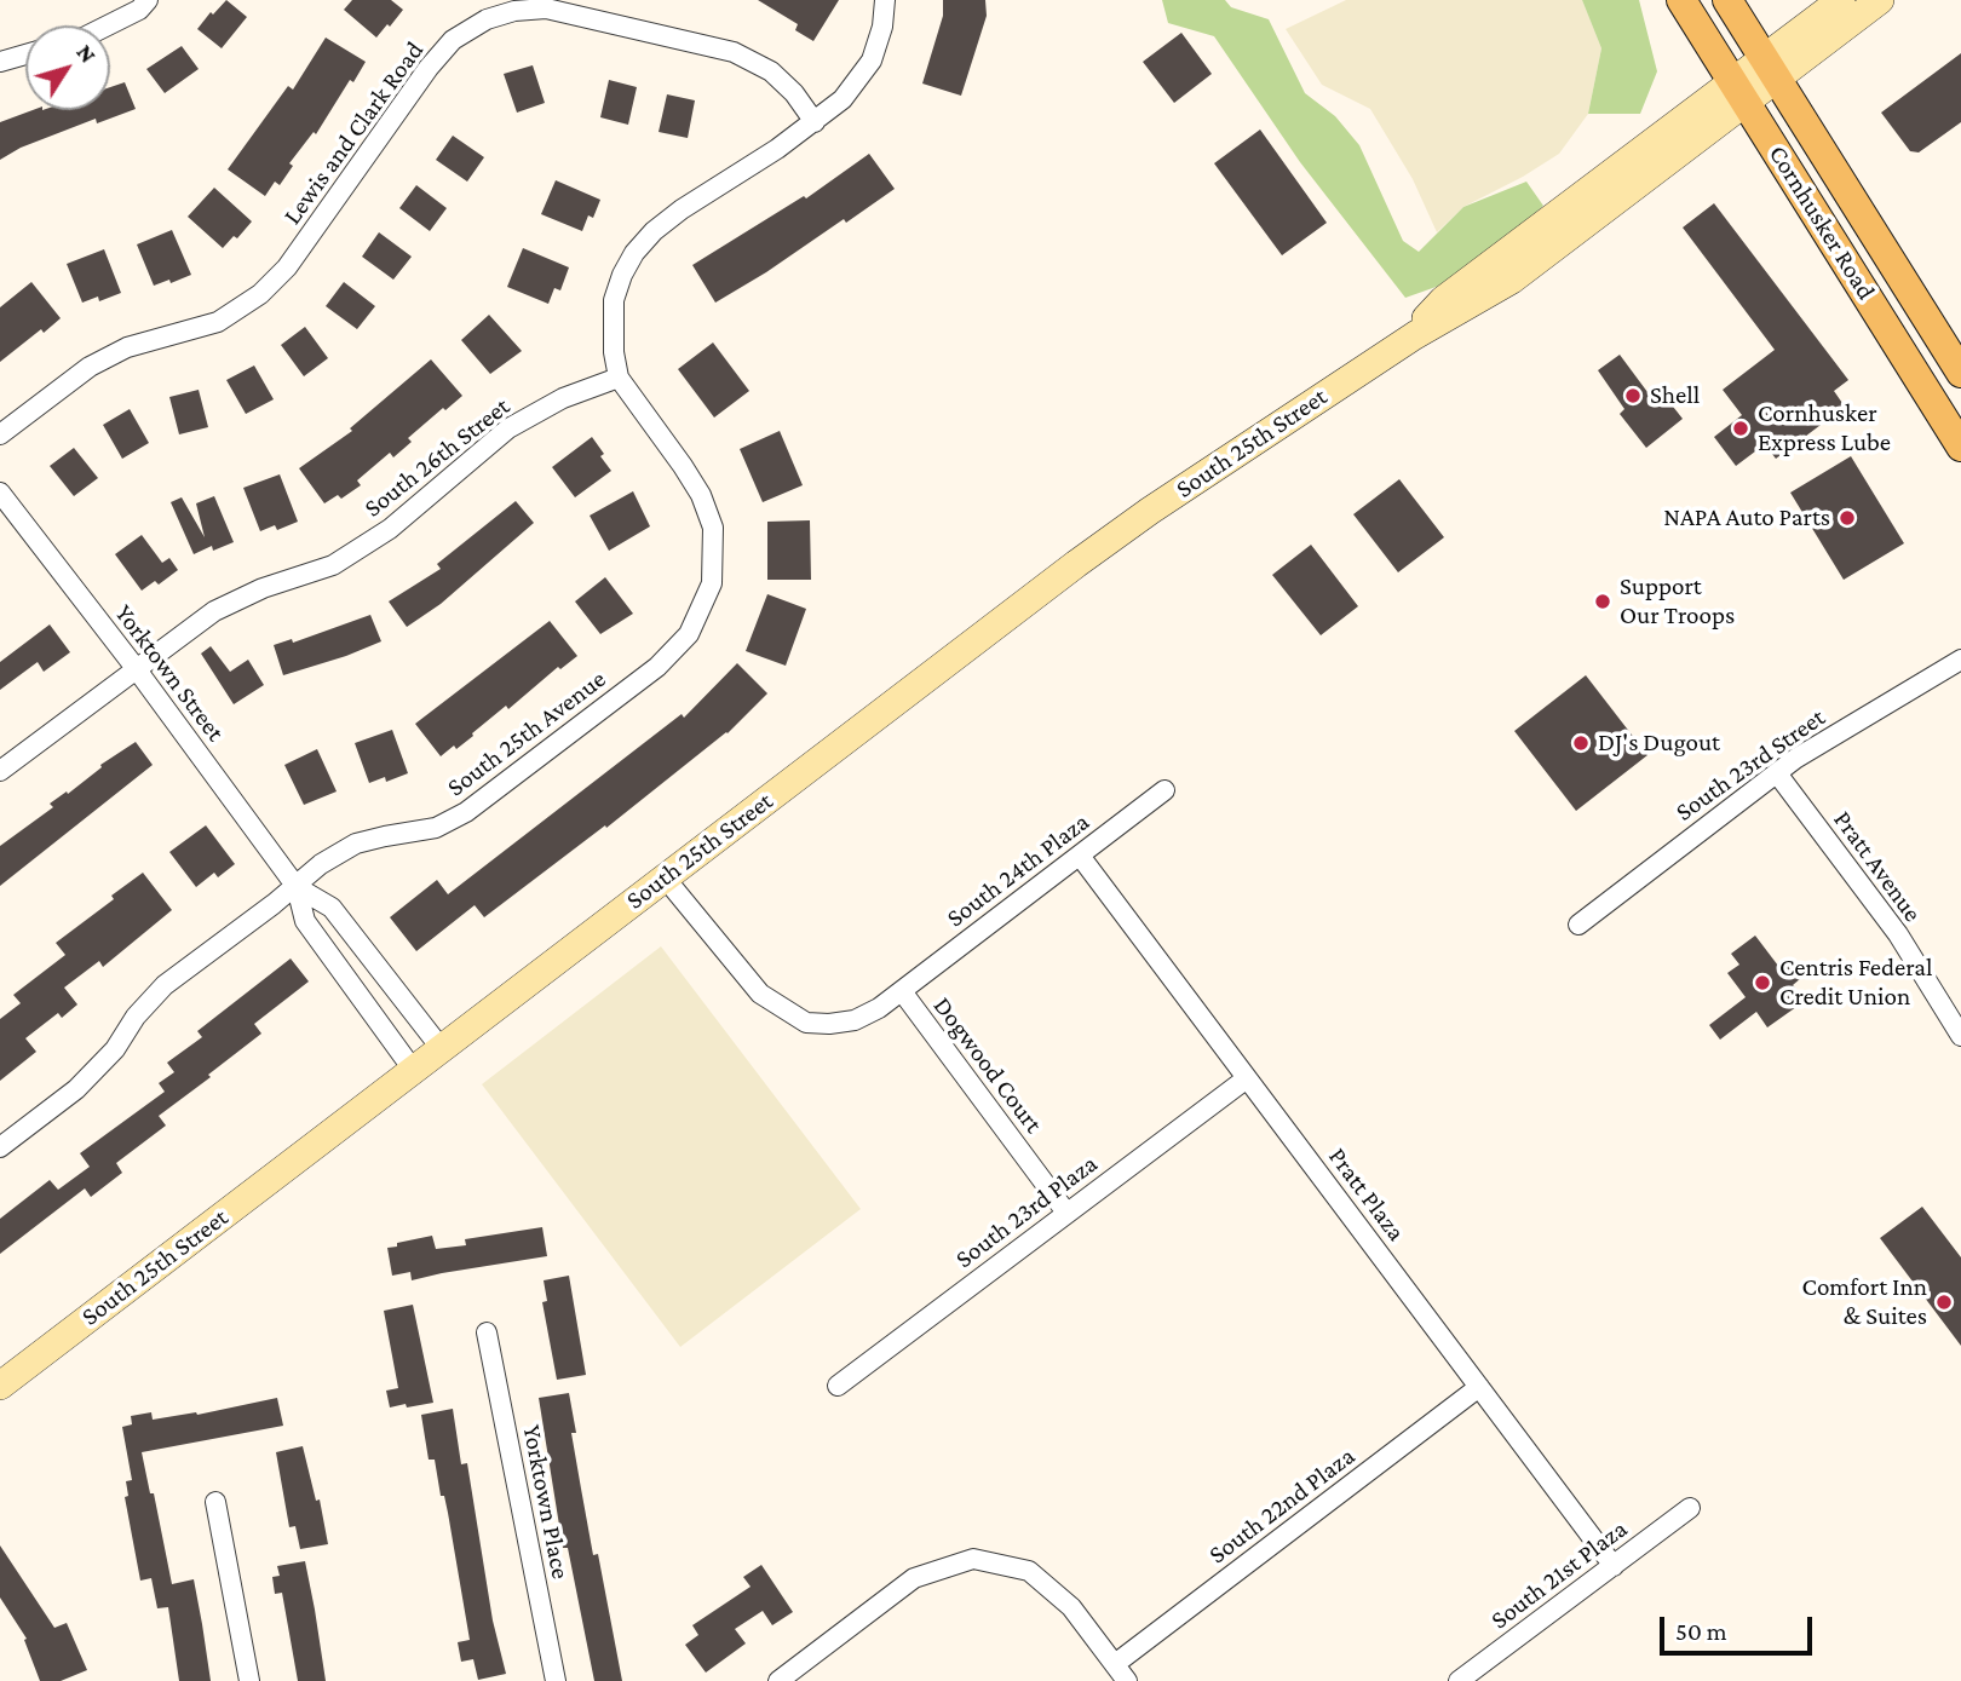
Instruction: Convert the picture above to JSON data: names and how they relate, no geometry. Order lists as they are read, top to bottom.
{
  "streets": {
    "main road": ["Cornhusker Road"],
    "street": [
      "Lewis and Clark Road",
      "South 25th Street",
      "South 26th Street",
      "Yorktown Street",
      "South 25th Avenue",
      "South 23rd Street",
      "Pratt Avenue",
      "South 24th Plaza",
      "Dogwood Court",
      "Pratt Plaza",
      "South 23rd Plaza",
      "Yorktown Place",
      "South 22nd Plaza",
      "South 21st Plaza"
    ]
  },
  "crossings": [
    ["Cornhusker Road", "South 25th Street"],
    ["South 25th Street", "Yorktown Street"],
    ["South 25th Street", "Dogwood Court"],
    ["South 26th Street", "Yorktown Street"],
    ["South 26th Street", "South 25th Avenue"],
    ["Yorktown Street", "South 25th Avenue"],
    ["South 23rd Street", "Pratt Avenue"],
    ["South 24th Plaza", "Dogwood Court"],
    ["South 24th Plaza", "Pratt Plaza"],
    ["Dogwood Court", "South 23rd Plaza"],
    ["Pratt Plaza", "South 23rd Plaza"],
    ["Pratt Plaza", "South 22nd Plaza"],
    ["Pratt Plaza", "South 21st Plaza"]
  ],
  "places": [
    "Shell",
    "Cornhusker Express Lube",
    "NAPA Auto Parts",
    "Support Our Troops",
    "DJ's Dugout",
    "Centris Federal Credit Union",
    "Comfort Inn & Suites"
  ],
  "scale_bar": "50 m",
  "north": "top right"
}
